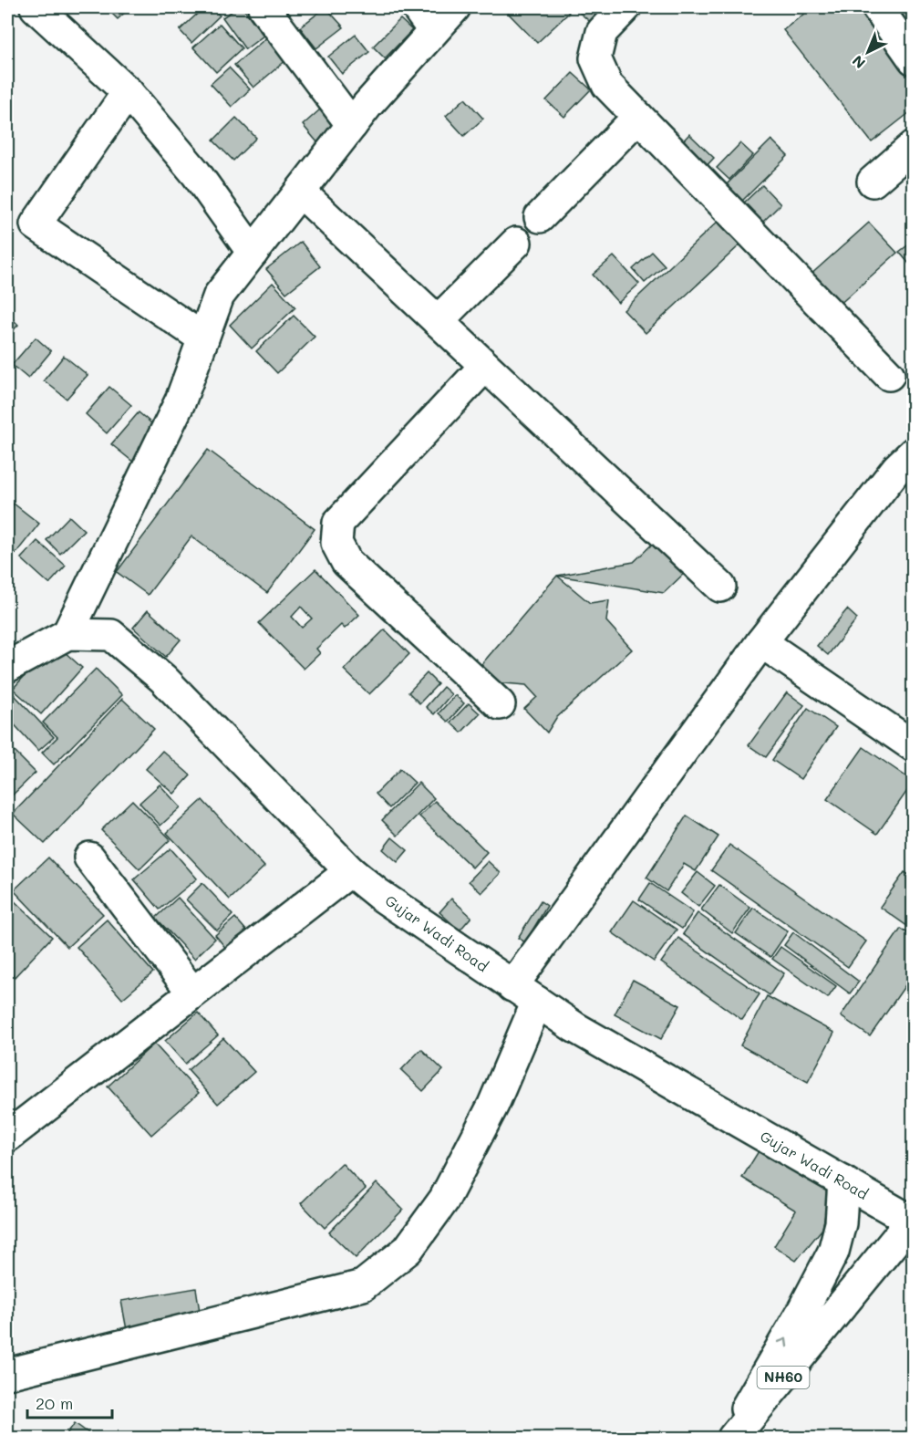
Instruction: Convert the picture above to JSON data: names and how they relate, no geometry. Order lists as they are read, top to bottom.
{
  "streets": {
    "main road": ["Gujar Wadi Road", "NH60"]
  },
  "crossings": [
    ["Gujar Wadi Road", "NH60"]
  ],
  "scale_bar": "20 m",
  "north": "bottom left"
}
